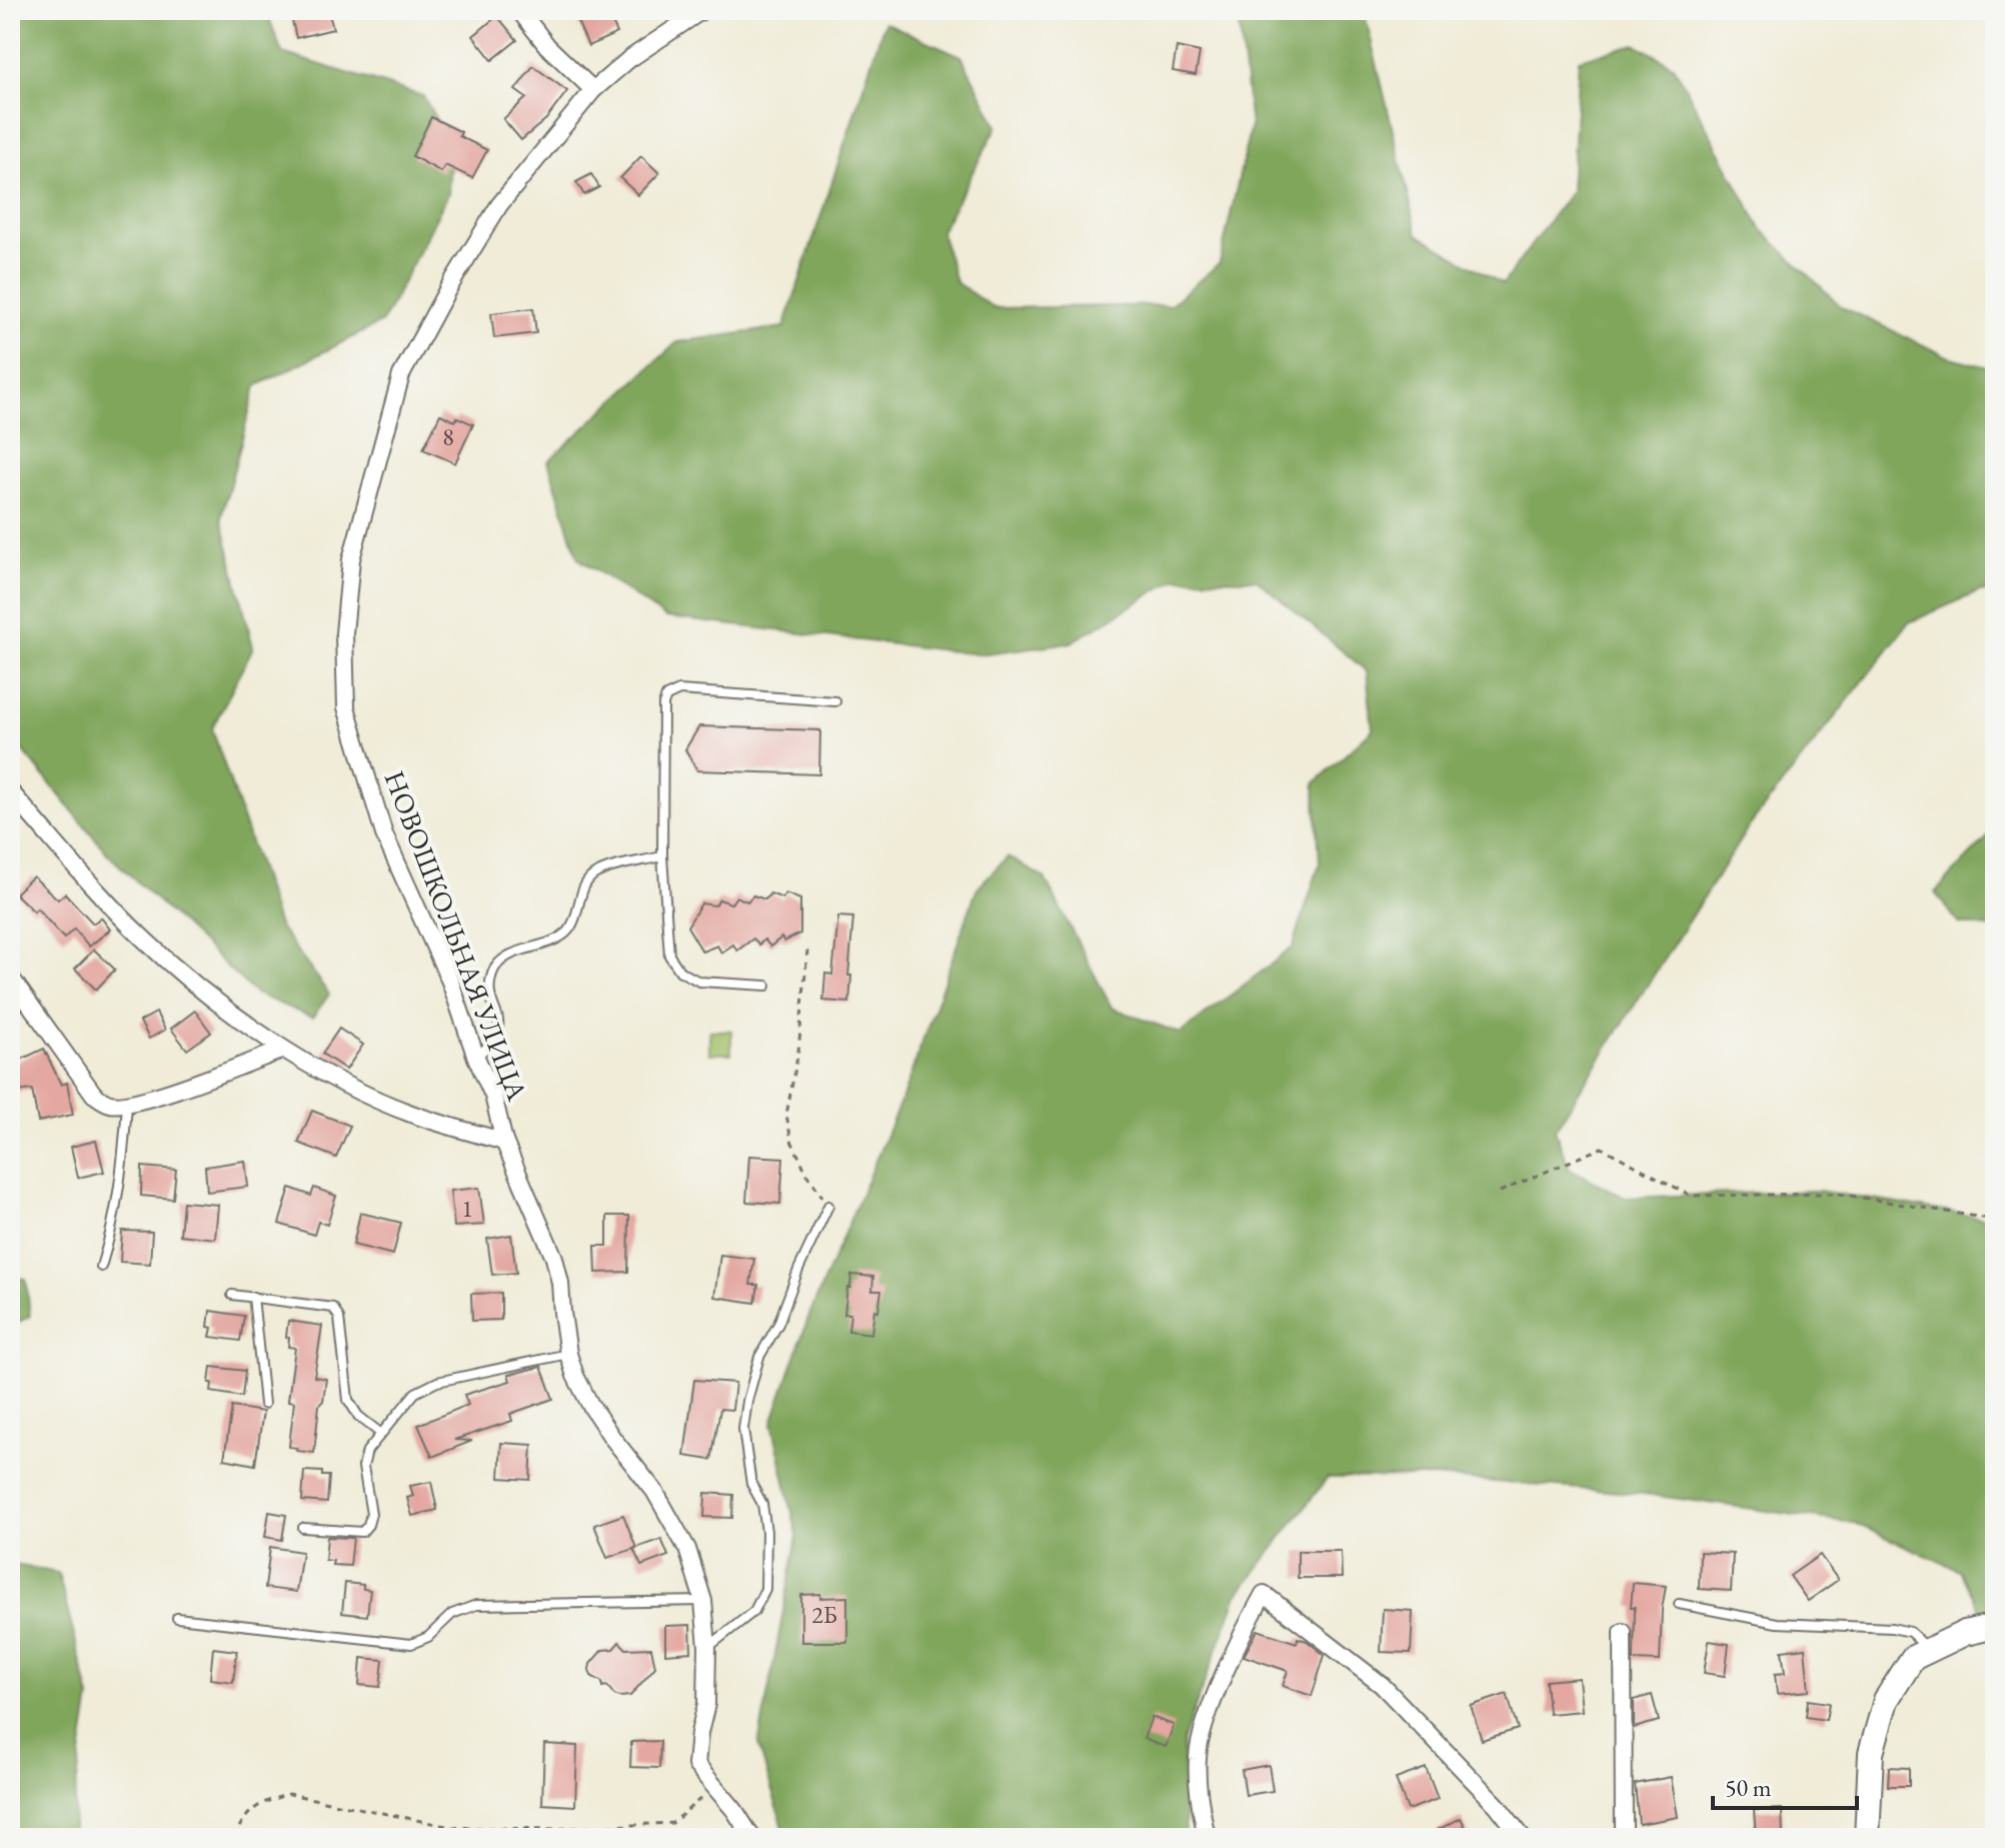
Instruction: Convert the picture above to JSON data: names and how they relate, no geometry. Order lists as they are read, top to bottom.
{
  "streets": {
    "street": ["НОВОШКОЛЬНАЯ УЛИЦА"]
  },
  "house_numbers": ["8", "1", "2Б"],
  "scale_bar": "50 m"
}
